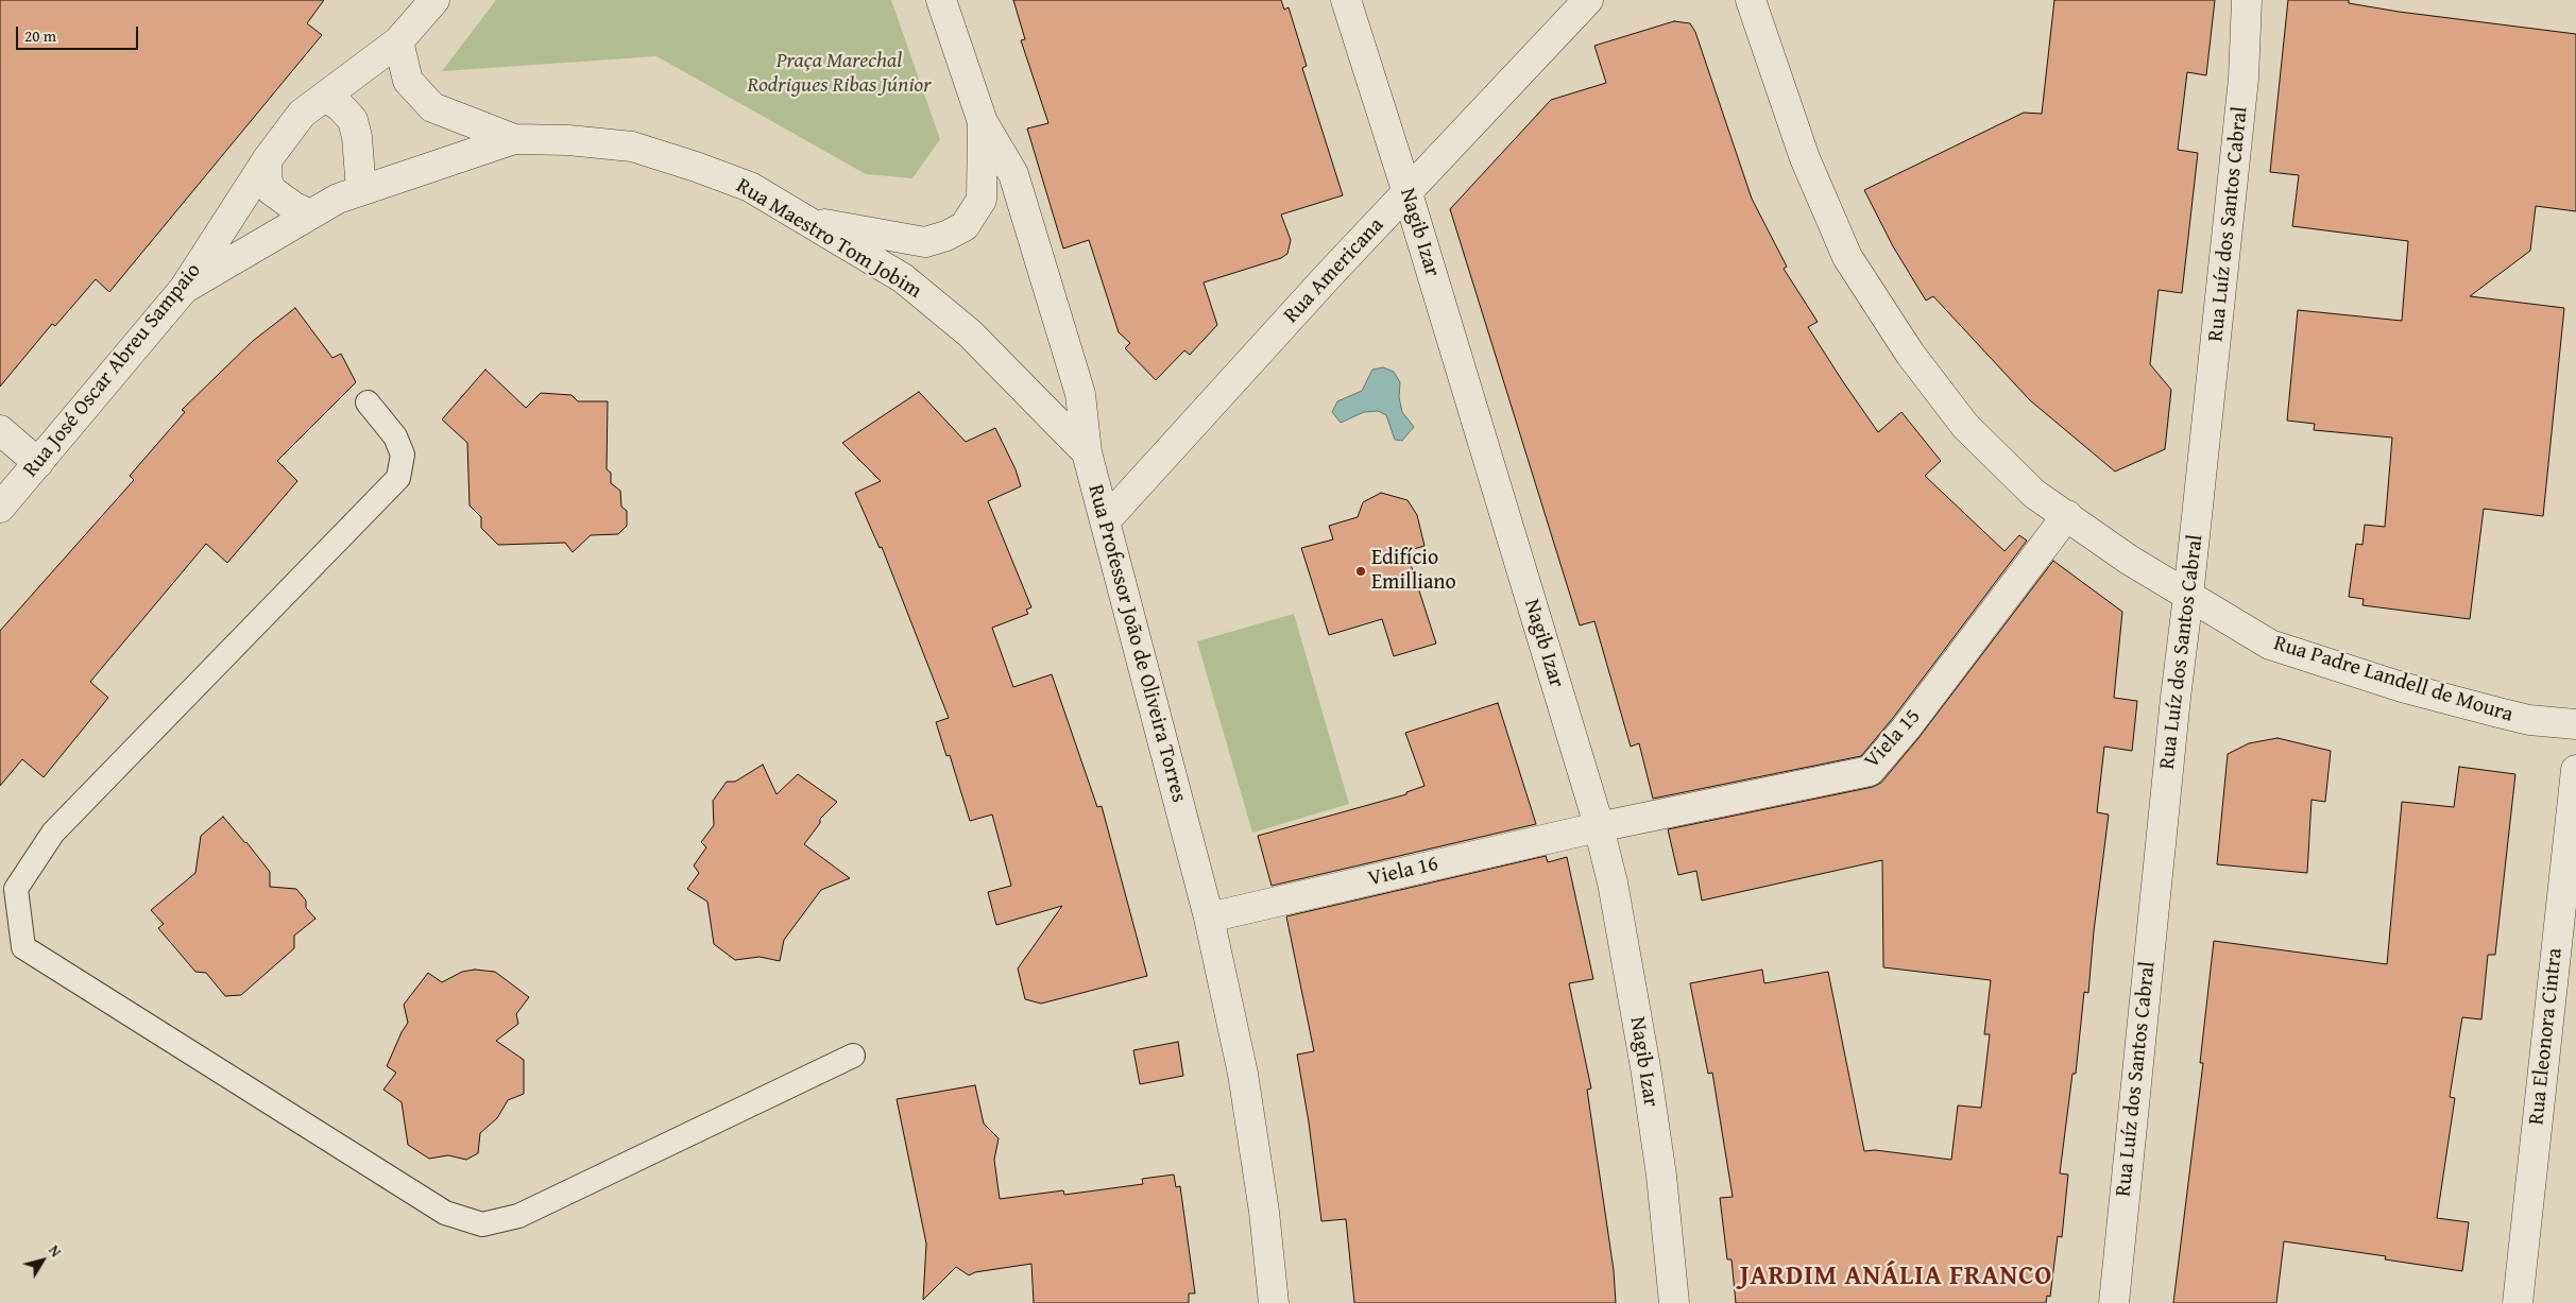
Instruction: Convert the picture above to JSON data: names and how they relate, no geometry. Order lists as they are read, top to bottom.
{
  "streets": {
    "street": [
      "Rua Luíz dos Santos Cabral",
      "Nagib Izar",
      "Rua Maestro Tom Jobim",
      "Rua Americana",
      "Rua José Oscar Abreu Sampaio",
      "Rua Professor João de Oliveira Torres",
      "Rua Padre Landell de Moura",
      "Viela 15",
      "Viela 16",
      "Rua Eleonora Cintra"
    ]
  },
  "crossings": [
    ["Rua Luíz dos Santos Cabral", "Rua Padre Landell de Moura"],
    ["Nagib Izar", "Rua Americana"],
    ["Nagib Izar", "Viela 15"],
    ["Nagib Izar", "Viela 16"],
    ["Rua Maestro Tom Jobim", "Rua José Oscar Abreu Sampaio"],
    ["Rua Maestro Tom Jobim", "Rua Professor João de Oliveira Torres"],
    ["Rua Americana", "Rua Professor João de Oliveira Torres"],
    ["Rua Professor João de Oliveira Torres", "Viela 16"],
    ["Rua Padre Landell de Moura", "Viela 15"],
    ["Viela 15", "Viela 16"]
  ],
  "districts": ["JARDIM ANÁLIA FRANCO"],
  "parks": ["Praça Marechal Rodrigues Ribas Júnior"],
  "places": ["Edifício Emilliano"],
  "scale_bar": "20 m",
  "north": "top right"
}
